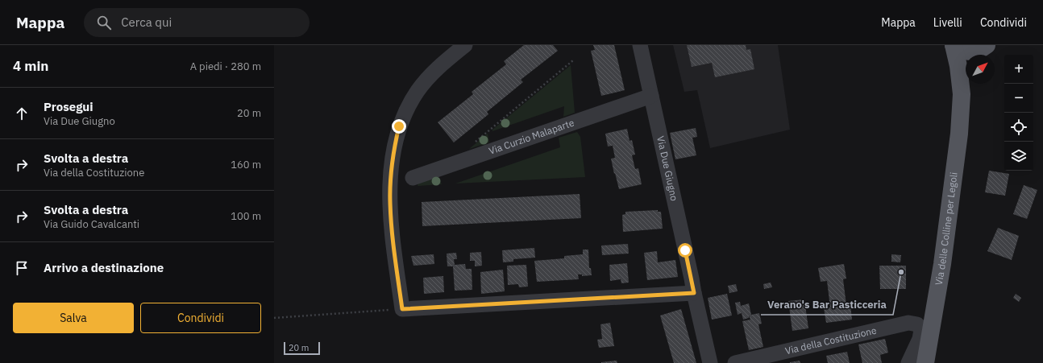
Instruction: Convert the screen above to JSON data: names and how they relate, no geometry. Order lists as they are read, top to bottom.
{
  "streets": {
    "main road": ["Via delle Colline per Legoli"],
    "street": ["Via Curzio Malaparte", "Via Due Giugno", "Via della Costituzione"]
  },
  "crossings": [
    ["Via Curzio Malaparte", "Via Due Giugno"]
  ],
  "places": ["Verano's Bar Pasticceria"],
  "scale_bar": "20 m",
  "north": "top right",
  "page": {
    "header": "Mappa",
    "search": "Cerca qui",
    "nav": ["Mappa", "Livelli", "Condividi"],
    "heading": ["4 min", "A piedi · 280 m"],
    "map_buttons": ["+", "−"],
    "list": [
      ["Prosegui", "Via Due Giugno", "20 m"],
      ["Svolta a destra", "Via della Costituzione", "160 m"],
      ["Svolta a destra", "Via Guido Cavalcanti", "100 m"],
      "Arrivo a destinazione"
    ],
    "buttons": ["Salva", "Condividi"],
    "scale": "20 m"
  }
}
